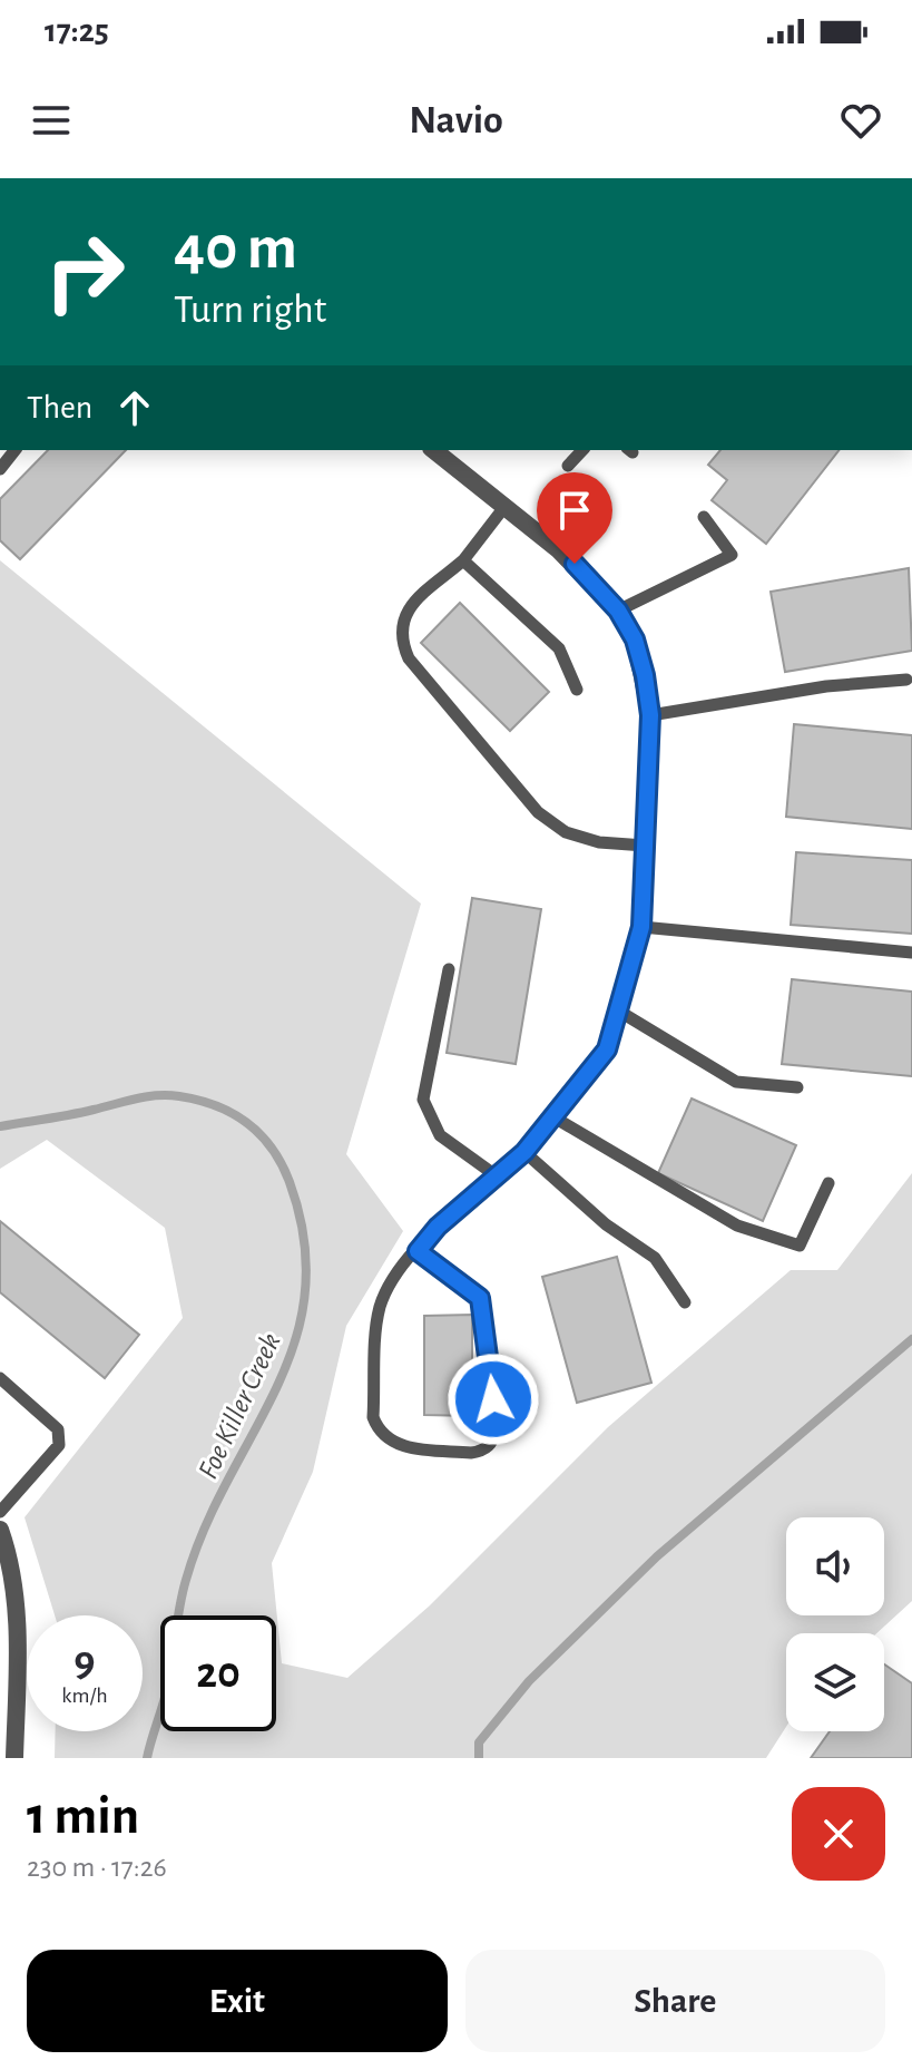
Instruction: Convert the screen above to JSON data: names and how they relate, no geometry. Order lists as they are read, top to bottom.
{
  "water": ["Foe Killer Creek"],
  "page": {
    "status": "17:25",
    "header": "Navio",
    "turn": ["40 m", "Turn right"],
    "then": "Then",
    "speed": "9 km/h",
    "limit": "20",
    "heading": ["1 min", "230 m · 17:26"],
    "buttons": ["Exit", "Share"]
  }
}
